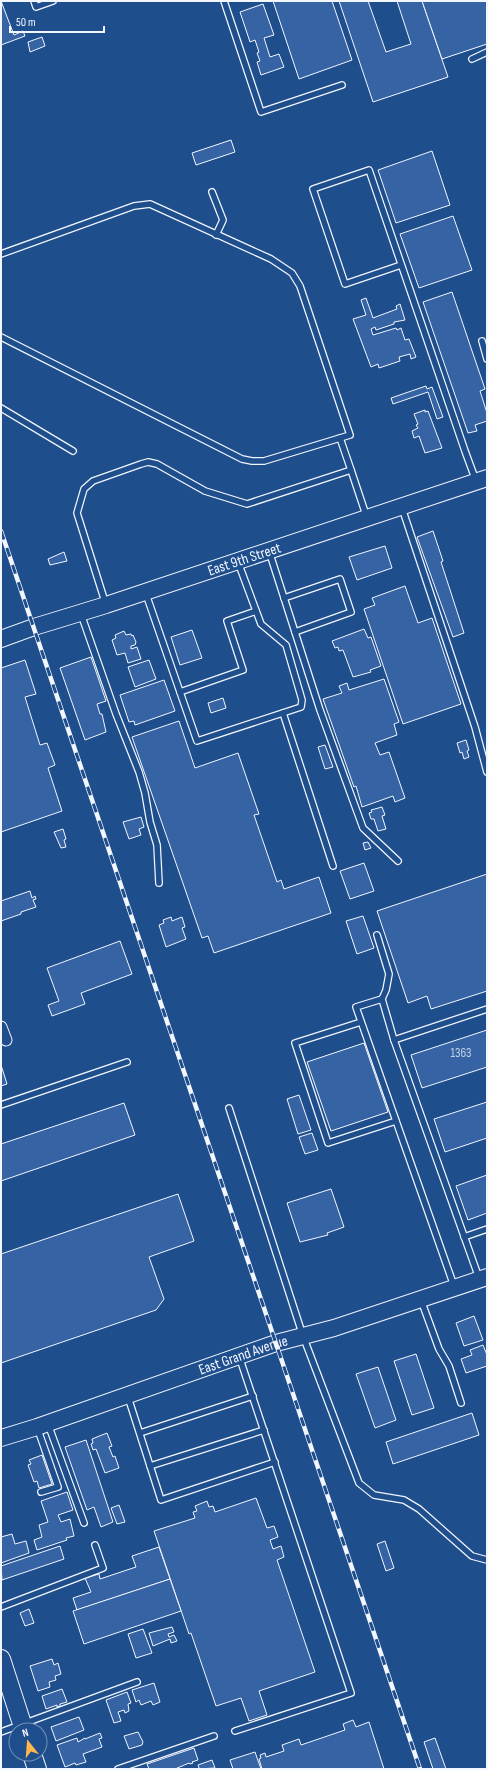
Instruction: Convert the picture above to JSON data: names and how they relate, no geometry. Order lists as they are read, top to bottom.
{
  "streets": {
    "street": ["East 9th Street", "East Grand Avenue"]
  },
  "house_numbers": ["1363"],
  "scale_bar": "50 m",
  "north": "top"
}
